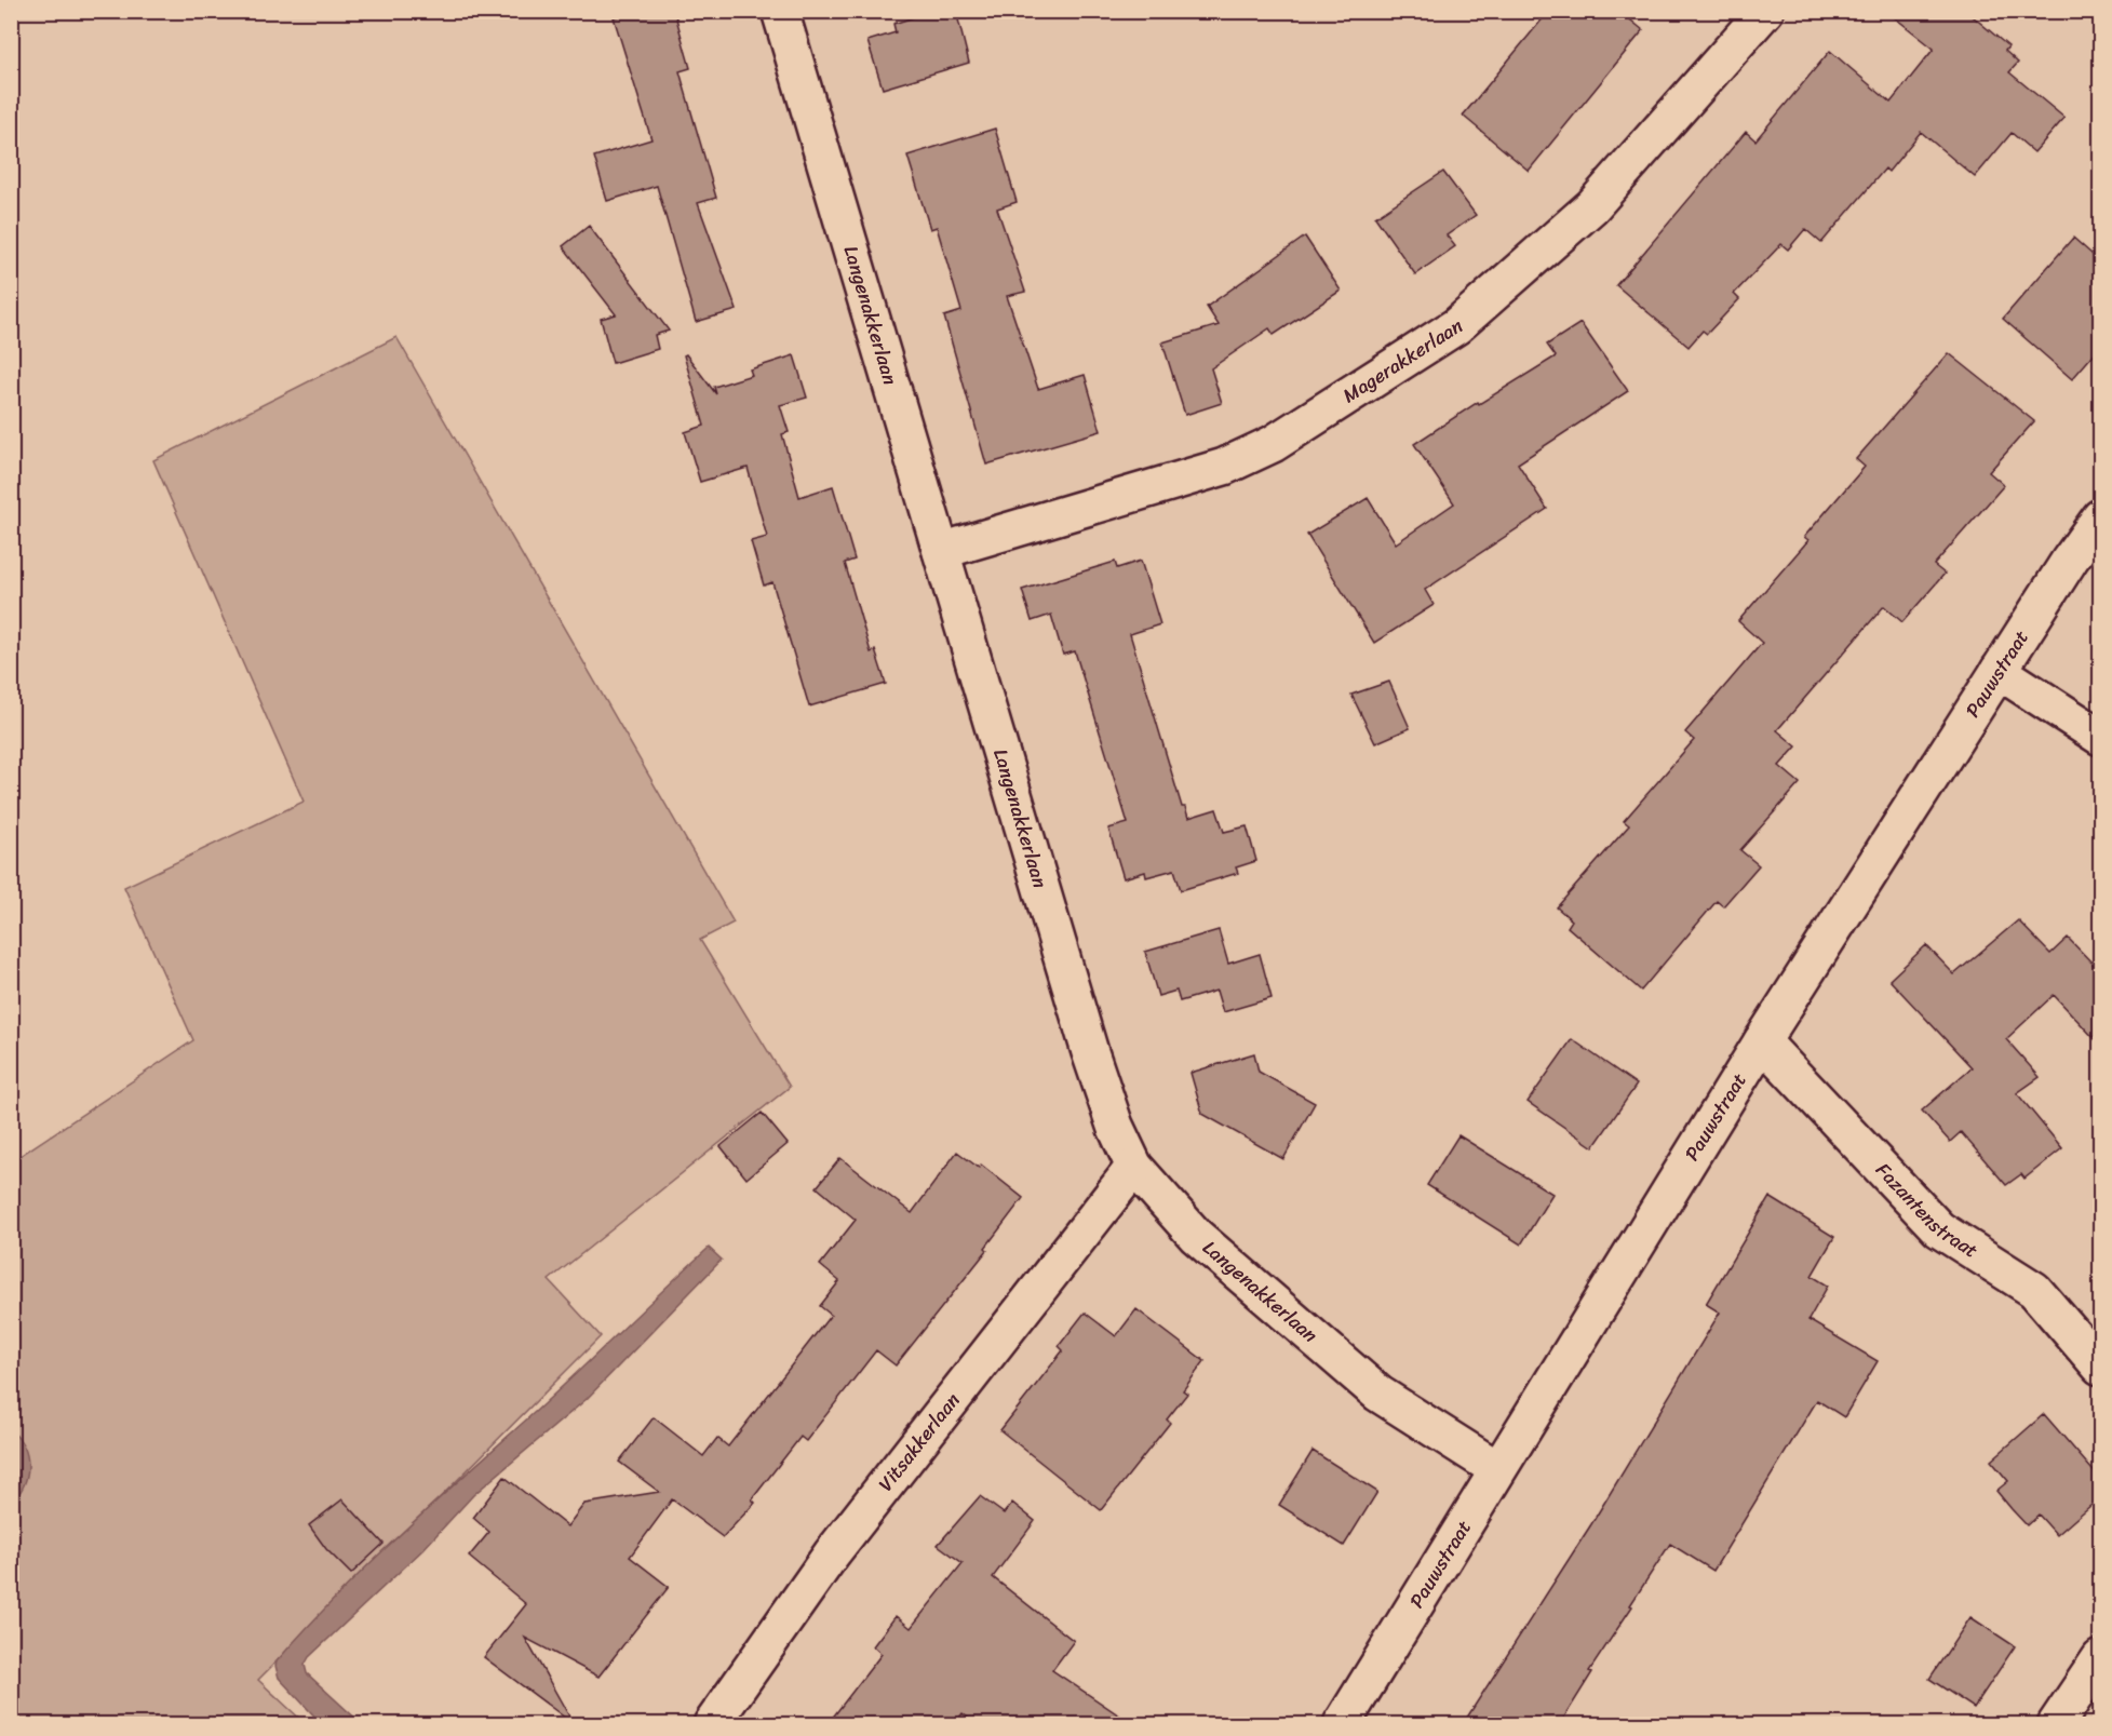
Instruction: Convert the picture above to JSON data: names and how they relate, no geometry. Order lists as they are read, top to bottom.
{
  "streets": {
    "street": [
      "Langenakkerlaan",
      "Magerakkerlaan",
      "Pauwstraat",
      "Fazantenstraat",
      "Vitsakkerlaan"
    ]
  },
  "crossings": [
    ["Langenakkerlaan", "Magerakkerlaan"],
    ["Langenakkerlaan", "Pauwstraat"],
    ["Langenakkerlaan", "Vitsakkerlaan"],
    ["Pauwstraat", "Fazantenstraat"]
  ]
}
